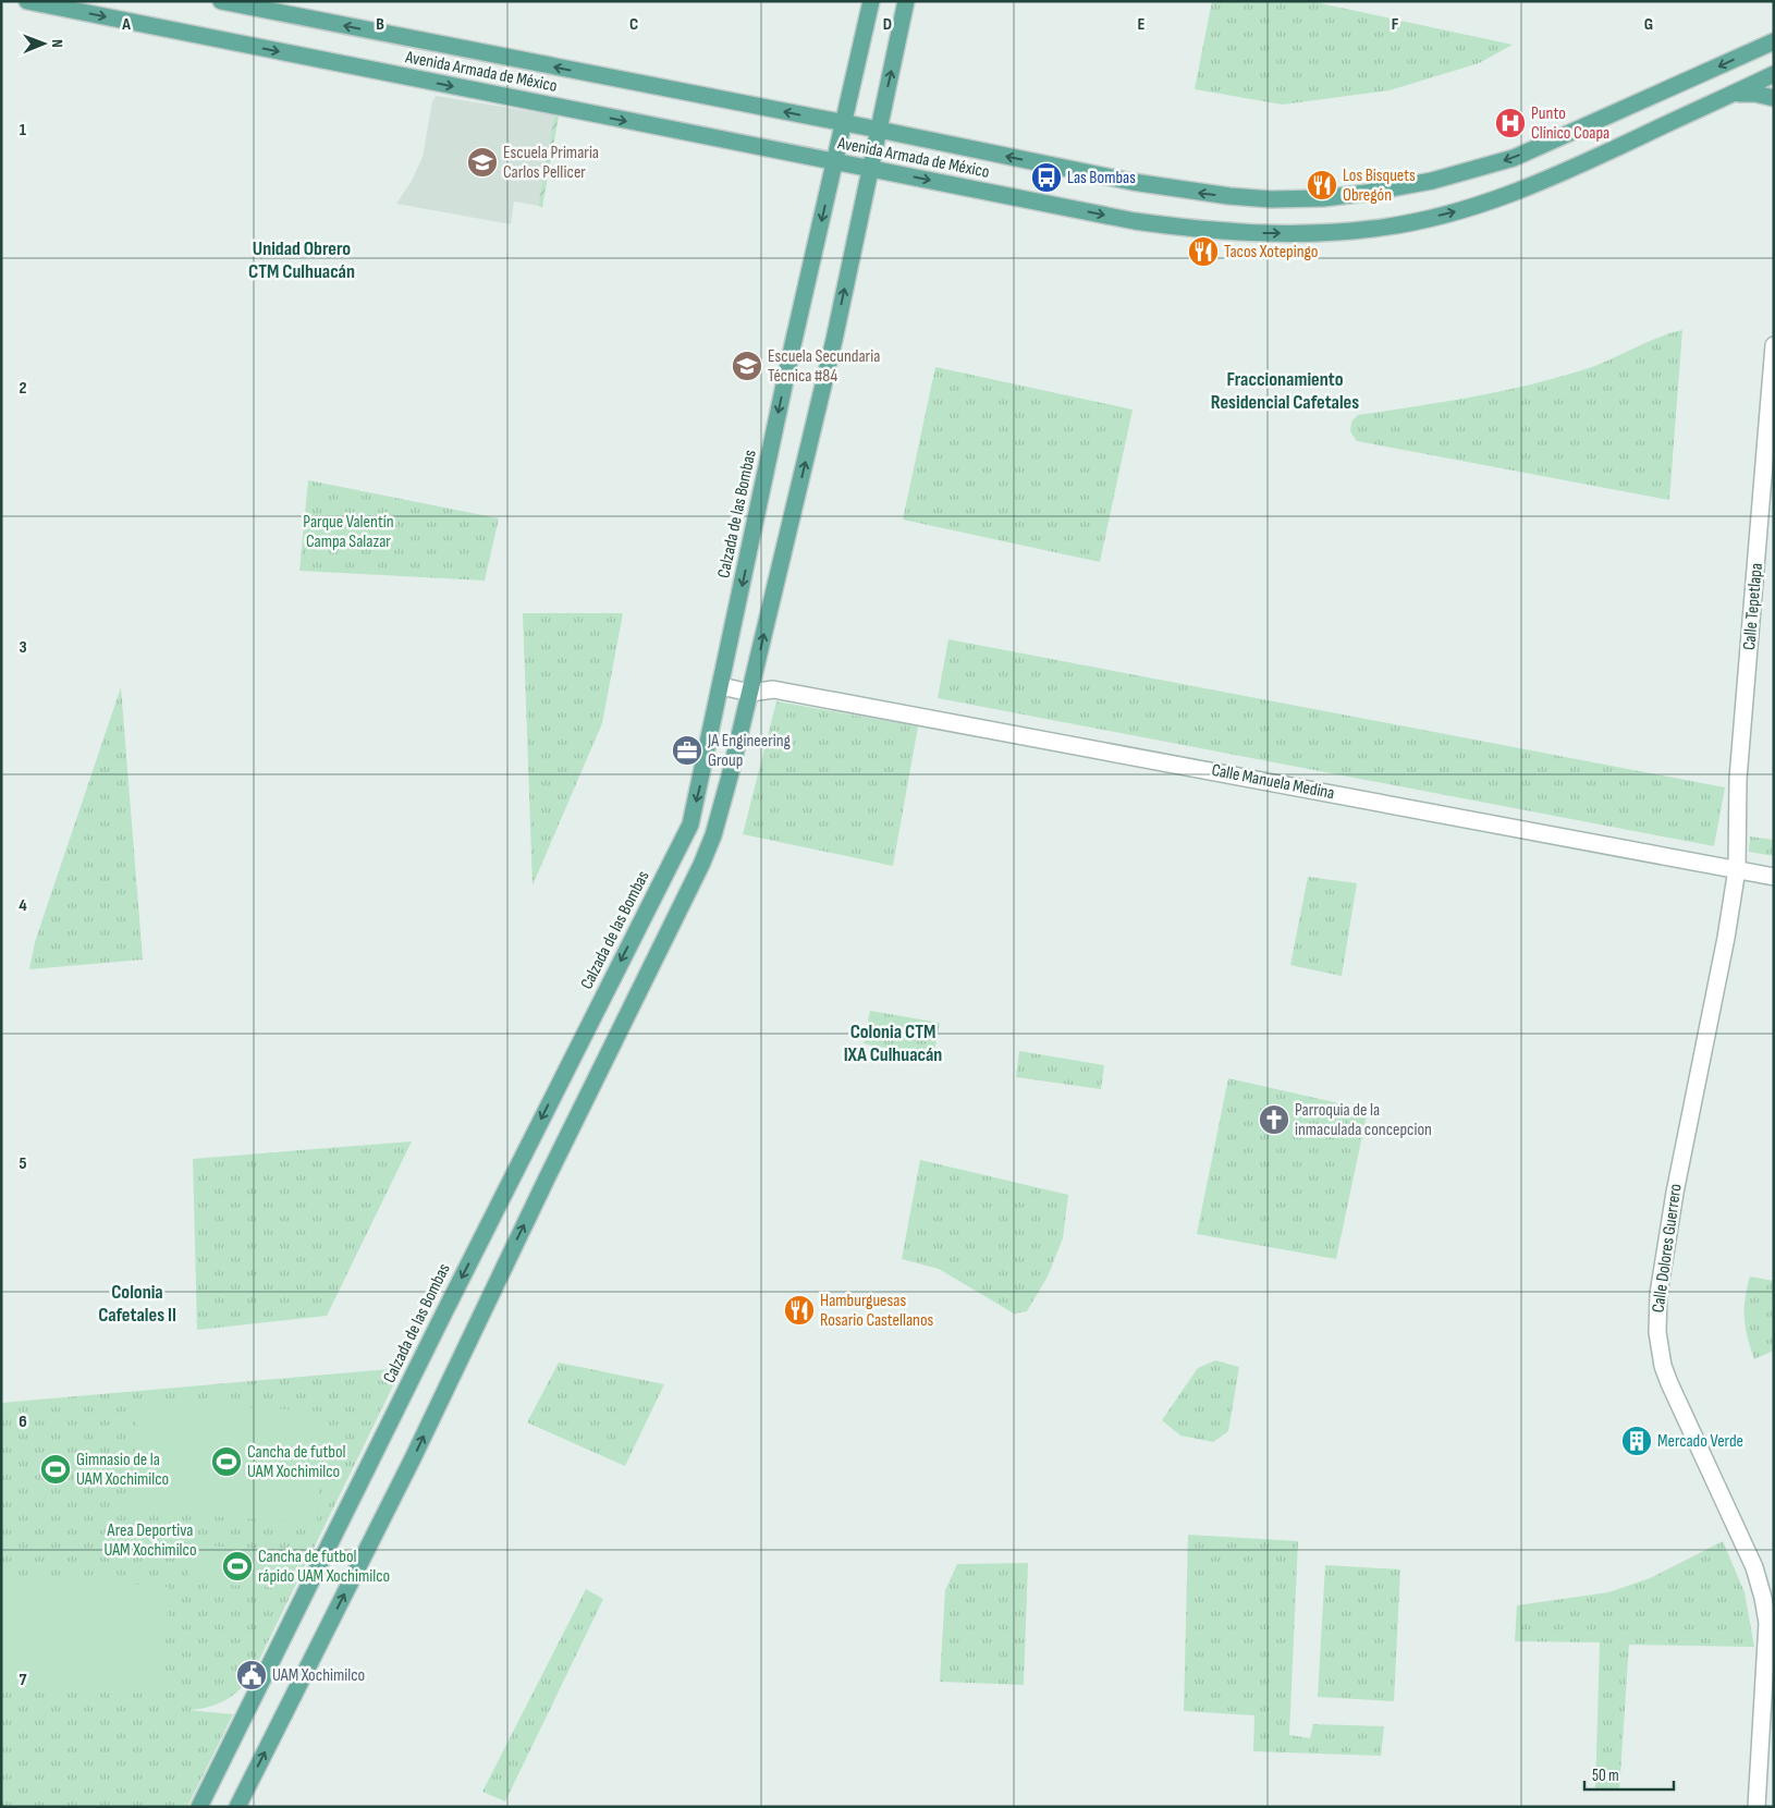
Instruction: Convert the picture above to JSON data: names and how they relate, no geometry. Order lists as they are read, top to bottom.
{
  "streets": {
    "main road": ["Avenida Armada de México", "Calzada de las Bombas"],
    "street": ["Calle Tepetlapa", "Calle Manuela Medina", "Calle Dolores Guerrero"]
  },
  "crossings": [
    ["Avenida Armada de México", "Calzada de las Bombas"],
    ["Calle Tepetlapa", "Calle Manuela Medina"],
    ["Calle Tepetlapa", "Calle Dolores Guerrero"],
    ["Calle Manuela Medina", "Calle Dolores Guerrero"]
  ],
  "districts": [
    "Unidad Obrero CTM Culhuacán",
    "Fraccionamiento Residencial Cafetales",
    "Colonia CTM IXA Culhuacán",
    "Colonia Cafetales II"
  ],
  "parks": ["Parque Valentín Campa Salazar", "Area Deportiva UAM Xochimilco"],
  "places": {
    "hospital": ["Punto Clínico Coapa"],
    "school or university": ["Escuela Primaria Carlos Pellicer", "Escuela Secundaria Técnica #84"],
    "bus stop": ["Las Bombas"],
    "restaurant": ["Los Bisquets Obregón", "Tacos Xotepingo", "Hamburguesas Rosario Castellanos"],
    "office": ["JA Engineering Group"],
    "church": ["Parroquia de la inmaculada concepcion"],
    "building": ["Mercado Verde"],
    "sports": ["Cancha de futbol UAM Xochimilco", "Gimnasio de la UAM Xochimilco", "Cancha de futbol rápido UAM Xochimilco"],
    "public building": ["UAM Xochimilco"]
  },
  "scale_bar": "50 m",
  "north": "right",
  "grid": {
    "columns": [
      "A",
      "B",
      "C",
      "D",
      "E",
      "F",
      "G"
    ],
    "rows": [
      "1",
      "2",
      "3",
      "4",
      "5",
      "6",
      "7"
    ]
  }
}
